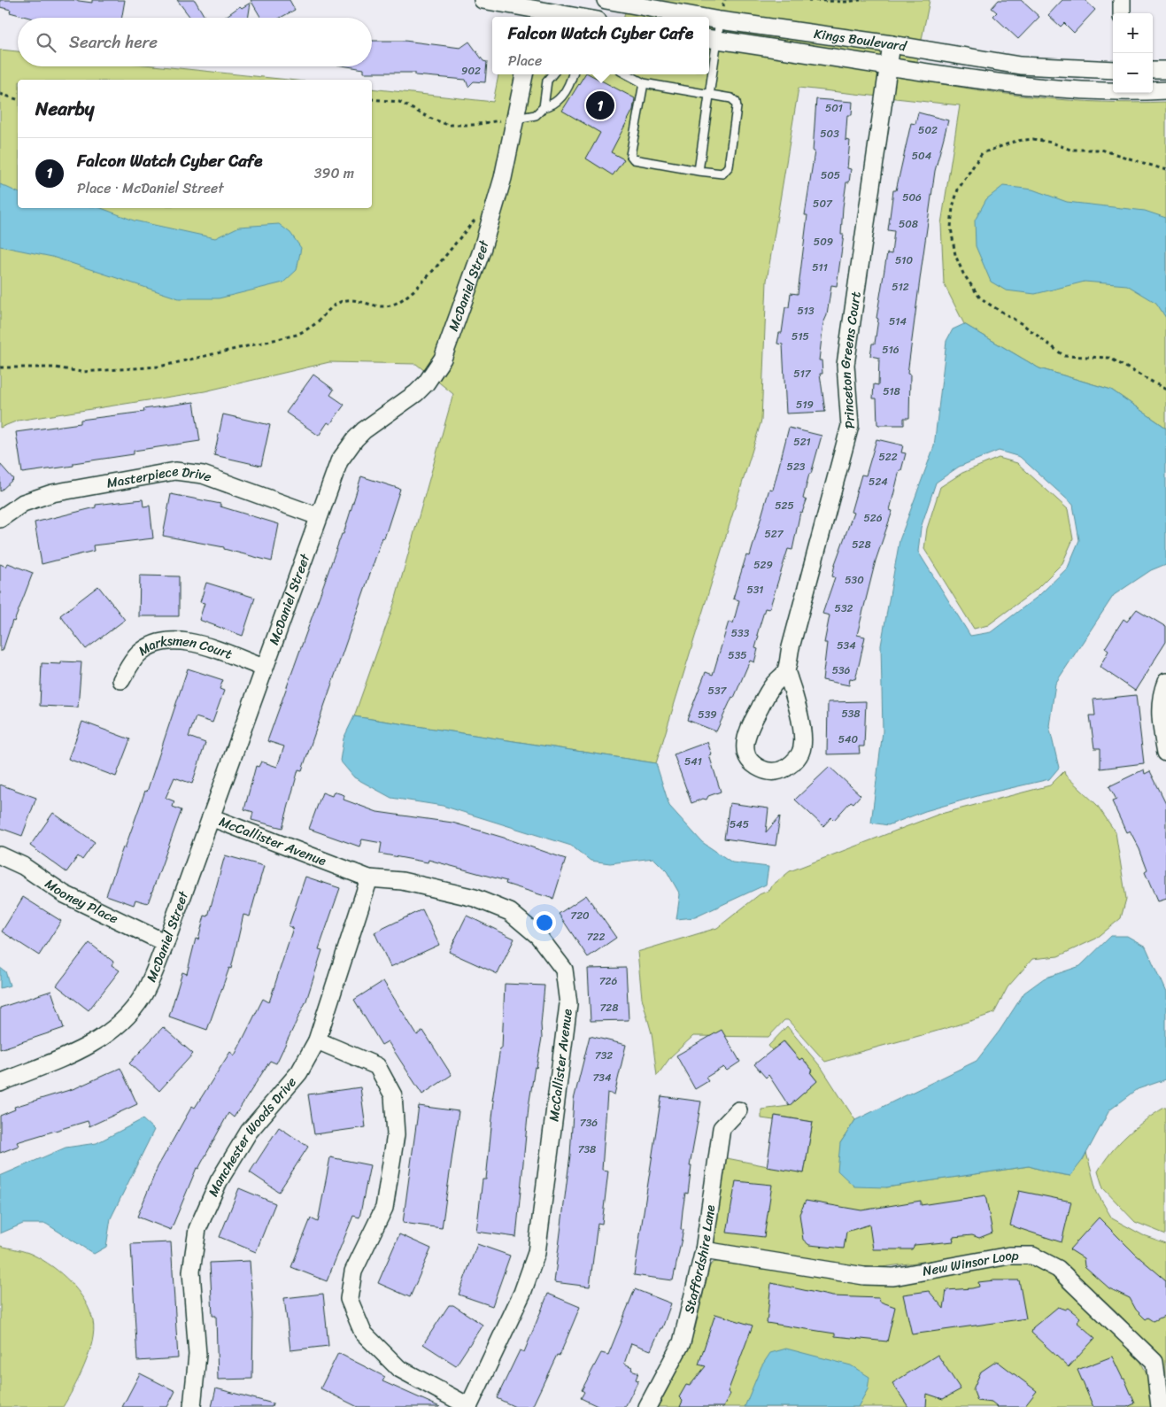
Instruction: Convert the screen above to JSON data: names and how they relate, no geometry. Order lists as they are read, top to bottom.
{
  "streets": {
    "street": [
      "Kings Boulevard",
      "McDaniel Street",
      "Princeton Greens Court",
      "Masterpiece Drive",
      "Marksmen Court",
      "McCallister Avenue",
      "Mooney Place",
      "Manchester Woods Drive",
      "Staffordshire Lane",
      "New Winsor Loop"
    ]
  },
  "crossings": [
    ["Kings Boulevard", "Princeton Greens Court"],
    ["McDaniel Street", "Masterpiece Drive"],
    ["McDaniel Street", "Marksmen Court"],
    ["McDaniel Street", "McCallister Avenue"],
    ["McDaniel Street", "Mooney Place"],
    ["McCallister Avenue", "Manchester Woods Drive"],
    ["Staffordshire Lane", "New Winsor Loop"]
  ],
  "house_numbers": [
    "902",
    "501",
    "502",
    "503",
    "504",
    "505",
    "506",
    "507",
    "508",
    "509",
    "510",
    "511",
    "512",
    "513",
    "514",
    "515",
    "516",
    "517",
    "518",
    "519",
    "521",
    "522",
    "523",
    "524",
    "525",
    "526",
    "527",
    "528",
    "529",
    "530",
    "531",
    "532",
    "533",
    "534",
    "535",
    "536",
    "537",
    "538",
    "539",
    "540",
    "541",
    "545",
    "720",
    "722",
    "726",
    "728",
    "732",
    "734",
    "736",
    "738"
  ],
  "page": {
    "map_buttons": ["+", "−"],
    "popup": ["Falcon Watch Cyber Cafe", "Place"],
    "search": "Search here",
    "heading": "Nearby",
    "pins": "1",
    "list": [
      {
        "mark": "1",
        "name": "Falcon Watch Cyber Cafe",
        "note": "Place · McDaniel Street",
        "value": "390 m"
      }
    ]
  }
}
